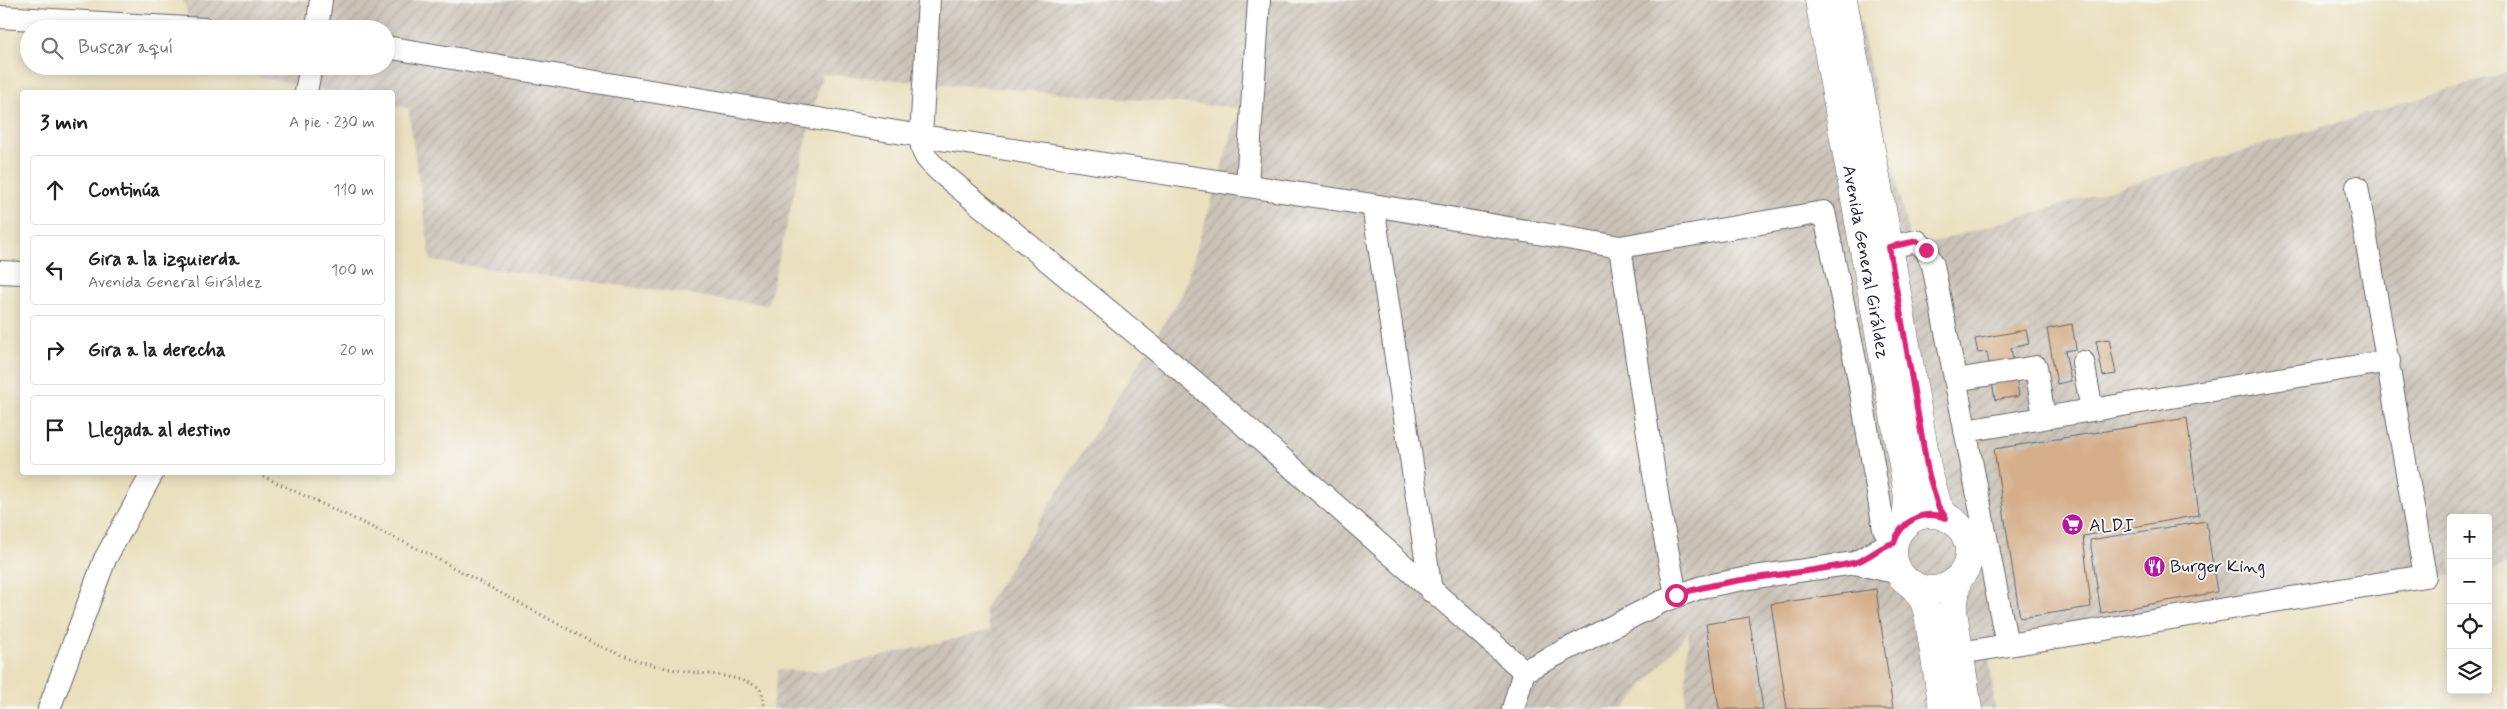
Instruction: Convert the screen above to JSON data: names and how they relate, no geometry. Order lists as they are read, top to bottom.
{
  "streets": {
    "main road": ["Avenida General Giráldez"]
  },
  "places": {
    "supermarket": ["ALDI"],
    "restaurant": ["Burger King"]
  },
  "page": {
    "search": "Buscar aquí",
    "heading": ["3 min", "A pie · 230 m"],
    "list": [
      ["Continúa", "110 m"],
      ["Gira a la izquierda", "Avenida General Giráldez", "100 m"],
      ["Gira a la derecha", "20 m"],
      "Llegada al destino"
    ],
    "map_buttons": ["+", "−"]
  }
}
